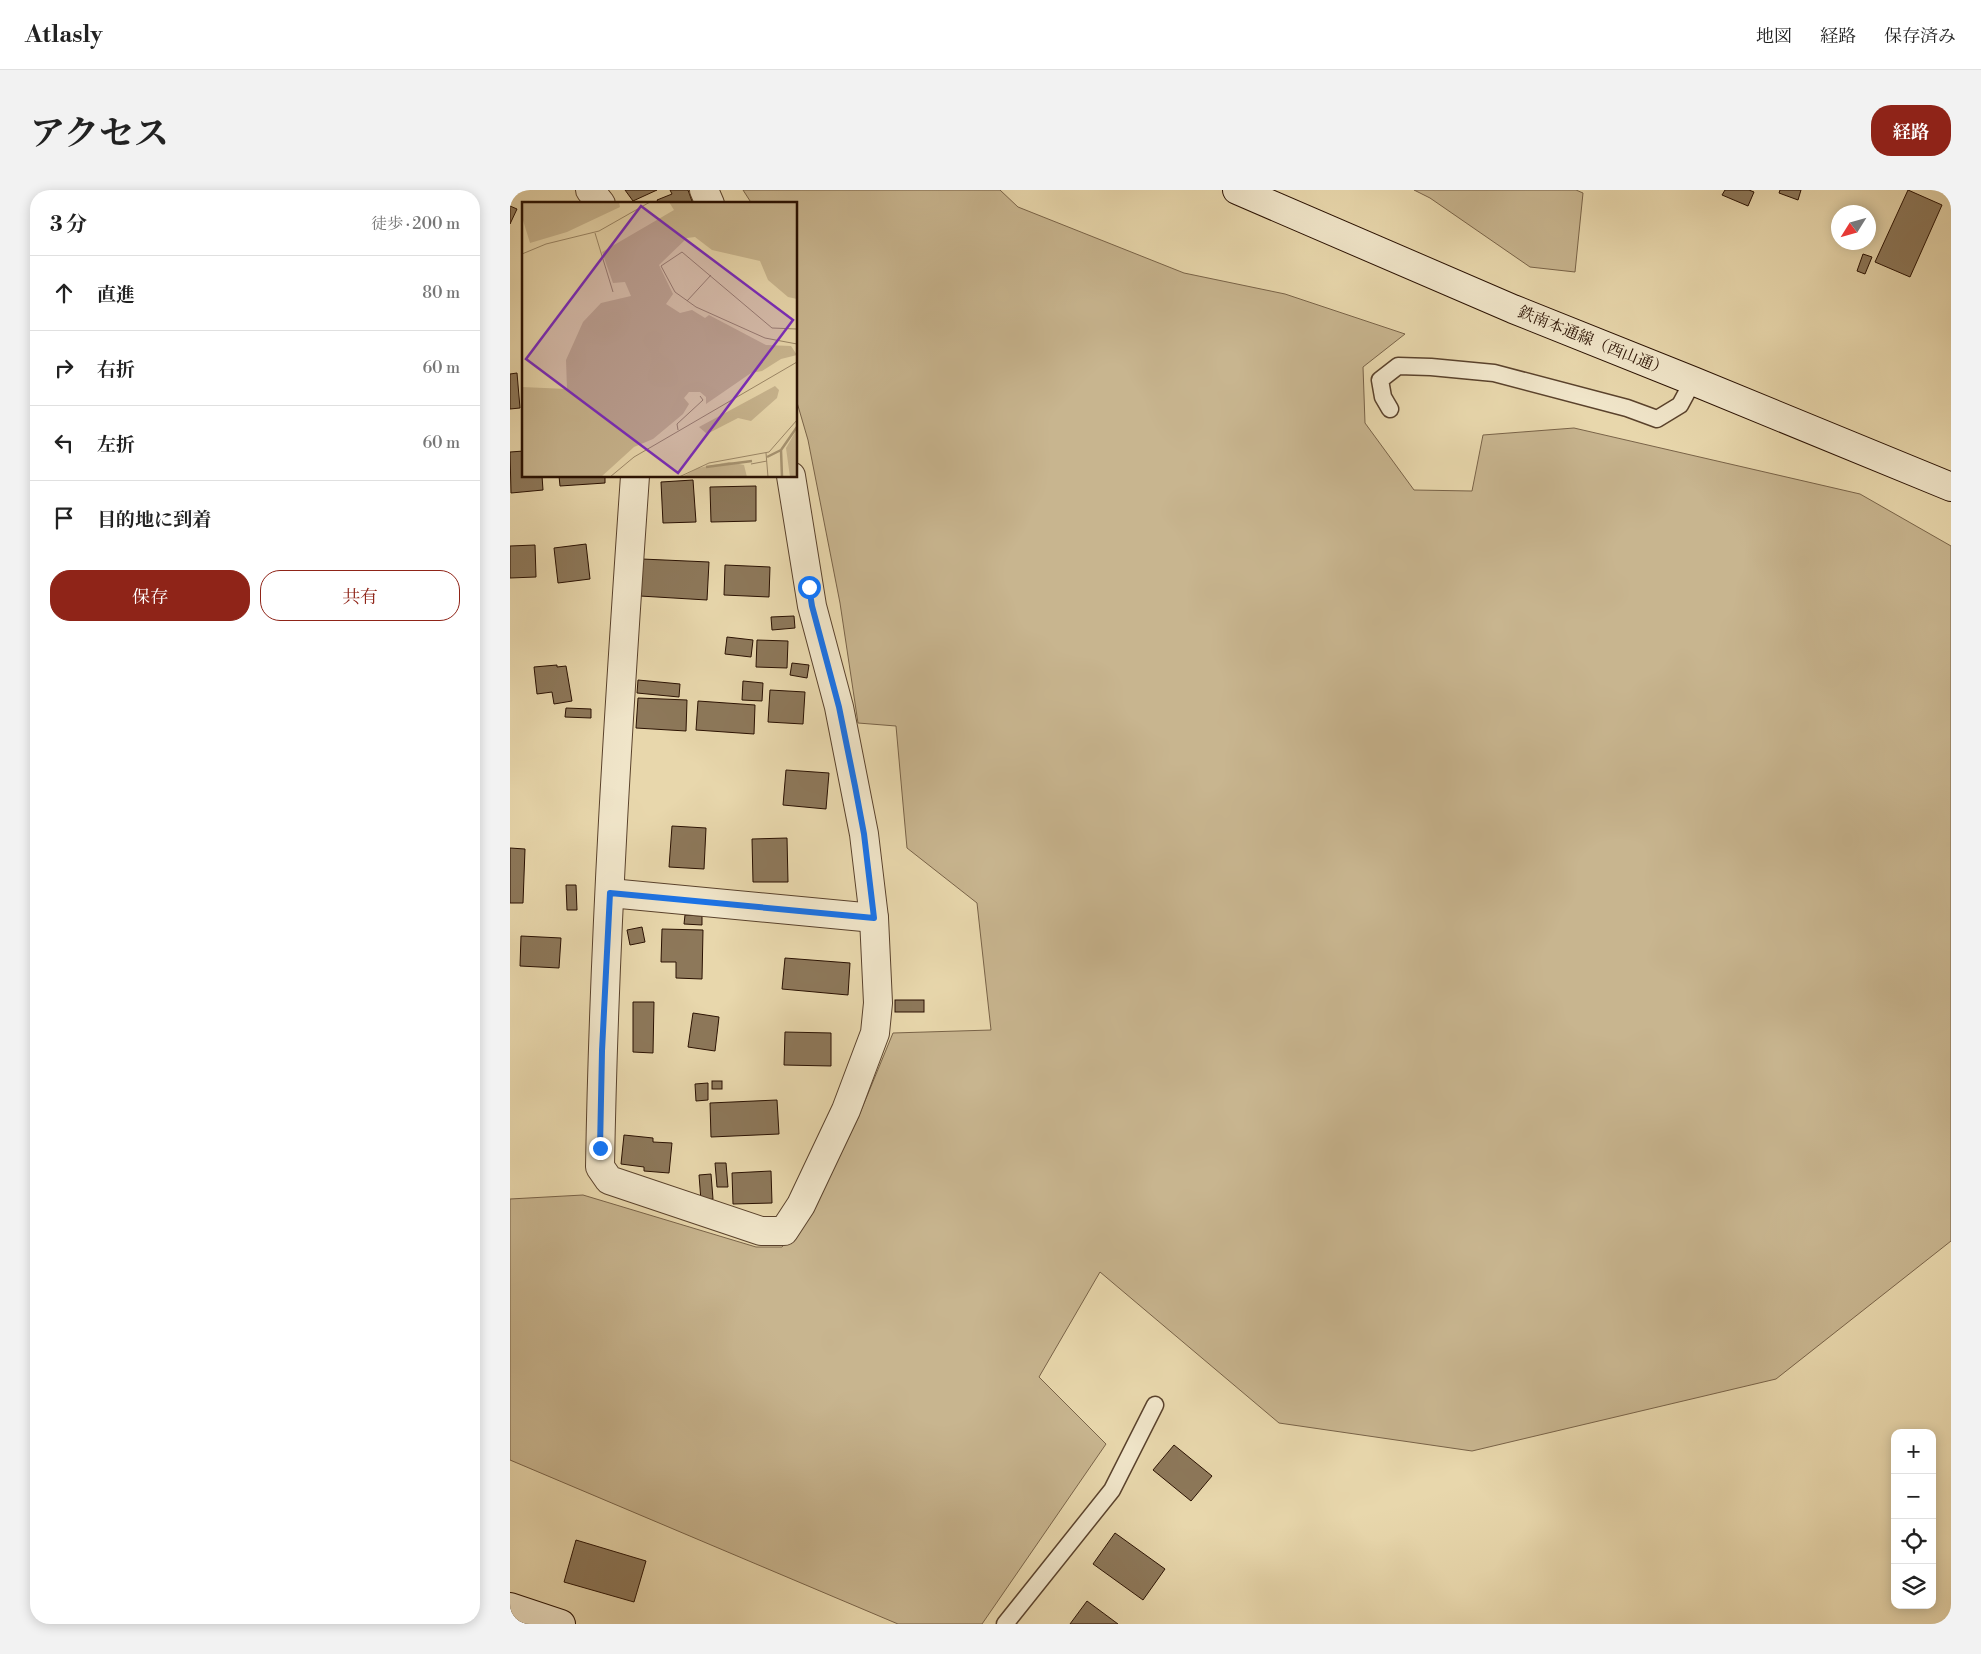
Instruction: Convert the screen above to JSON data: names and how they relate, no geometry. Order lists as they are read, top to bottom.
{
  "streets": {
    "street": ["鉄南本通線（西山通）"]
  },
  "north": "bottom left",
  "page": {
    "header": "Atlasly",
    "nav": ["地図", "経路", "保存済み"],
    "title": "アクセス",
    "buttons": [
      "経路",
      ["保存", "共有"]
    ],
    "heading": ["3 分", "徒歩 · 200 m"],
    "list": [
      ["直進", "80 m"],
      ["右折", "60 m"],
      ["左折", "60 m"],
      "目的地に到着"
    ],
    "map_buttons": ["+", "−"]
  }
}
